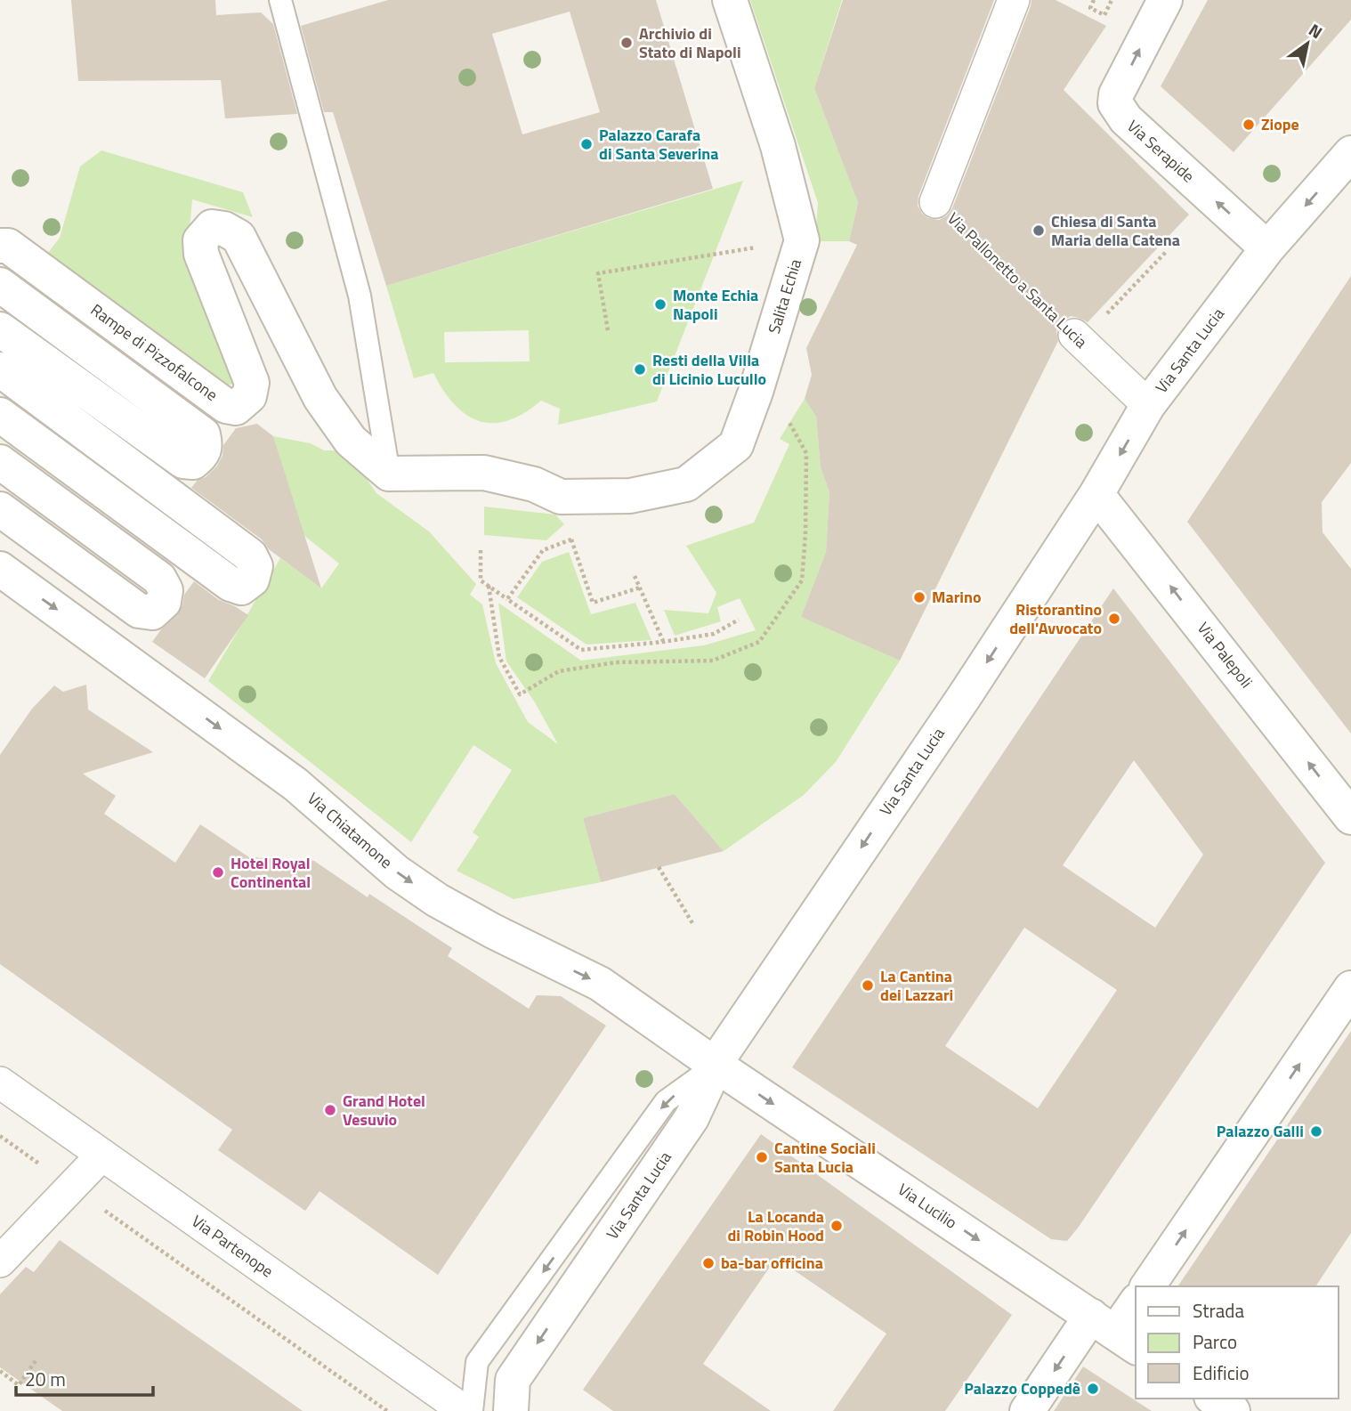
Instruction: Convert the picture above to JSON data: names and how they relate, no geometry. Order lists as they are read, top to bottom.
{
  "streets": {
    "street": [
      "Via Serapide",
      "Via Pallonetto a Santa Lucia",
      "Salita Echia",
      "Via Santa Lucia",
      "Rampe di Pizzofalcone",
      "Via Palepoli",
      "Via Chiatamone",
      "Via Lucilio",
      "Via Partenope"
    ]
  },
  "crossings": [
    ["Via Serapide", "Via Santa Lucia"],
    ["Via Pallonetto a Santa Lucia", "Via Santa Lucia"],
    ["Salita Echia", "Rampe di Pizzofalcone"],
    ["Via Santa Lucia", "Via Palepoli"],
    ["Via Santa Lucia", "Via Chiatamone"],
    ["Via Santa Lucia", "Via Lucilio"],
    ["Via Chiatamone", "Via Lucilio"]
  ],
  "one_way": [
    "Via Serapide",
    "Via Santa Lucia",
    "Via Palepoli",
    "Via Chiatamone",
    "Via Lucilio"
  ],
  "places": [
    "Archivio di Stato di Napoli",
    "Ziope",
    "Palazzo Carafa di Santa Severina",
    "Chiesa di Santa Maria della Catena",
    "Monte Echia Napoli",
    "Resti della Villa di Licinio Lucullo",
    "Marino",
    "Ristorantino dell'Avvocato",
    "Hotel Royal Continental",
    "La Cantina dei Lazzari",
    "Grand Hotel Vesuvio",
    "Palazzo Galli",
    "Cantine Sociali Santa Lucia",
    "La Locanda di Robin Hood",
    "ba-bar officina",
    "Palazzo Coppedè"
  ],
  "legend": ["Strada", "Parco", "Edificio"],
  "scale_bar": "20 m",
  "north": "top right"
}
